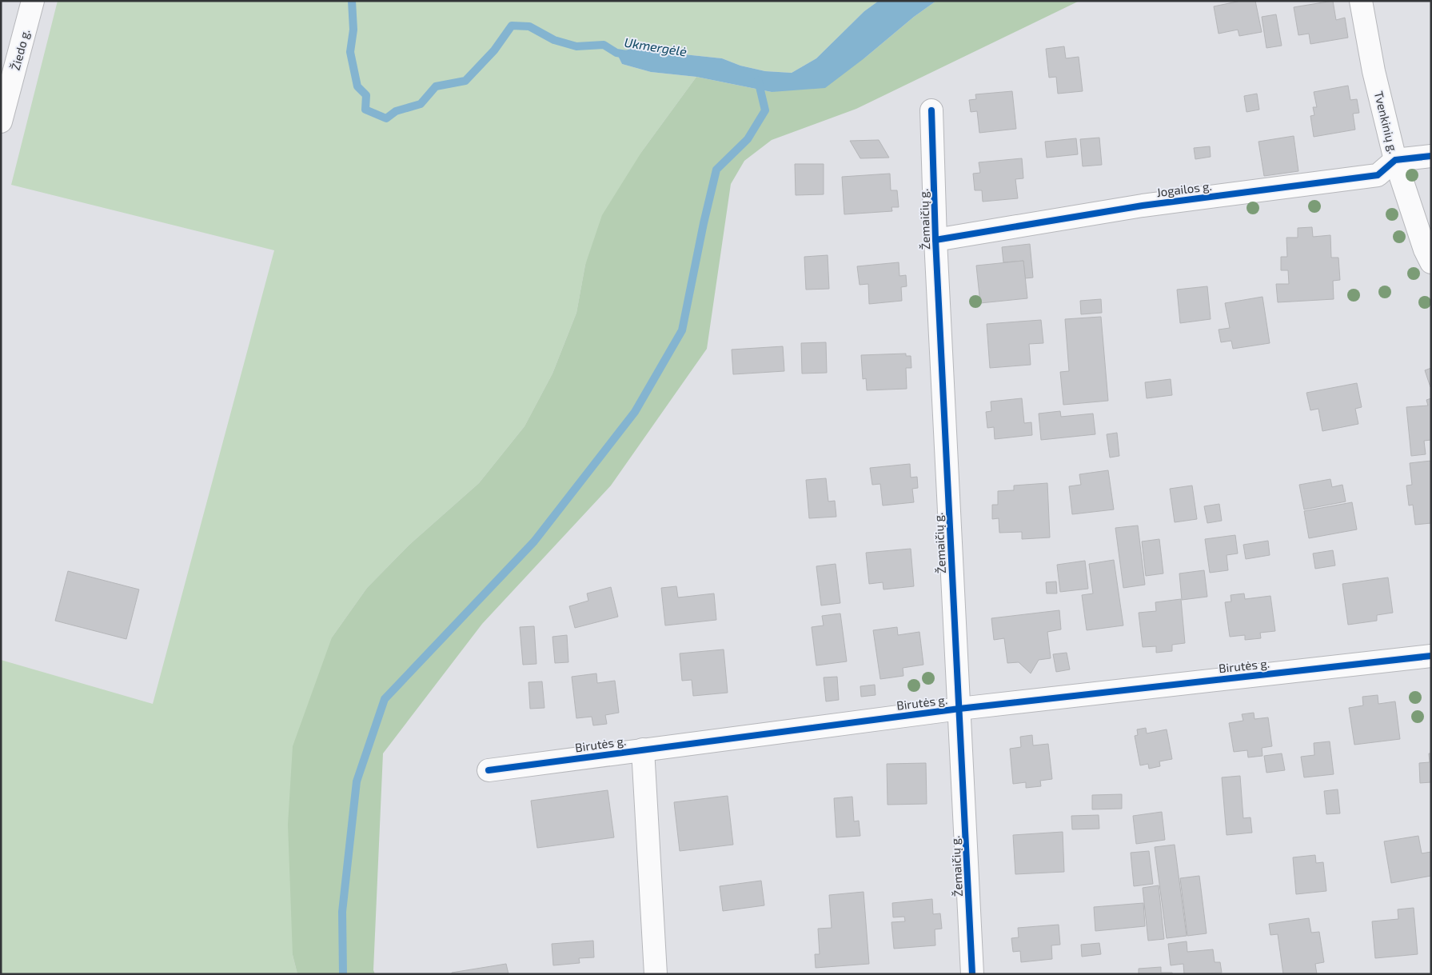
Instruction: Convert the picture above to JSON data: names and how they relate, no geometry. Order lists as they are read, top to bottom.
{
  "streets": {
    "street": [
      "Žiedo g.",
      "Tvenkinių g.",
      "Jogailos g.",
      "Žemaičių g.",
      "Birutės g."
    ]
  },
  "crossings": [
    ["Tvenkinių g.", "Jogailos g."],
    ["Jogailos g.", "Žemaičių g."],
    ["Žemaičių g.", "Birutės g."]
  ],
  "water": ["Ukmergėlė"]
}
